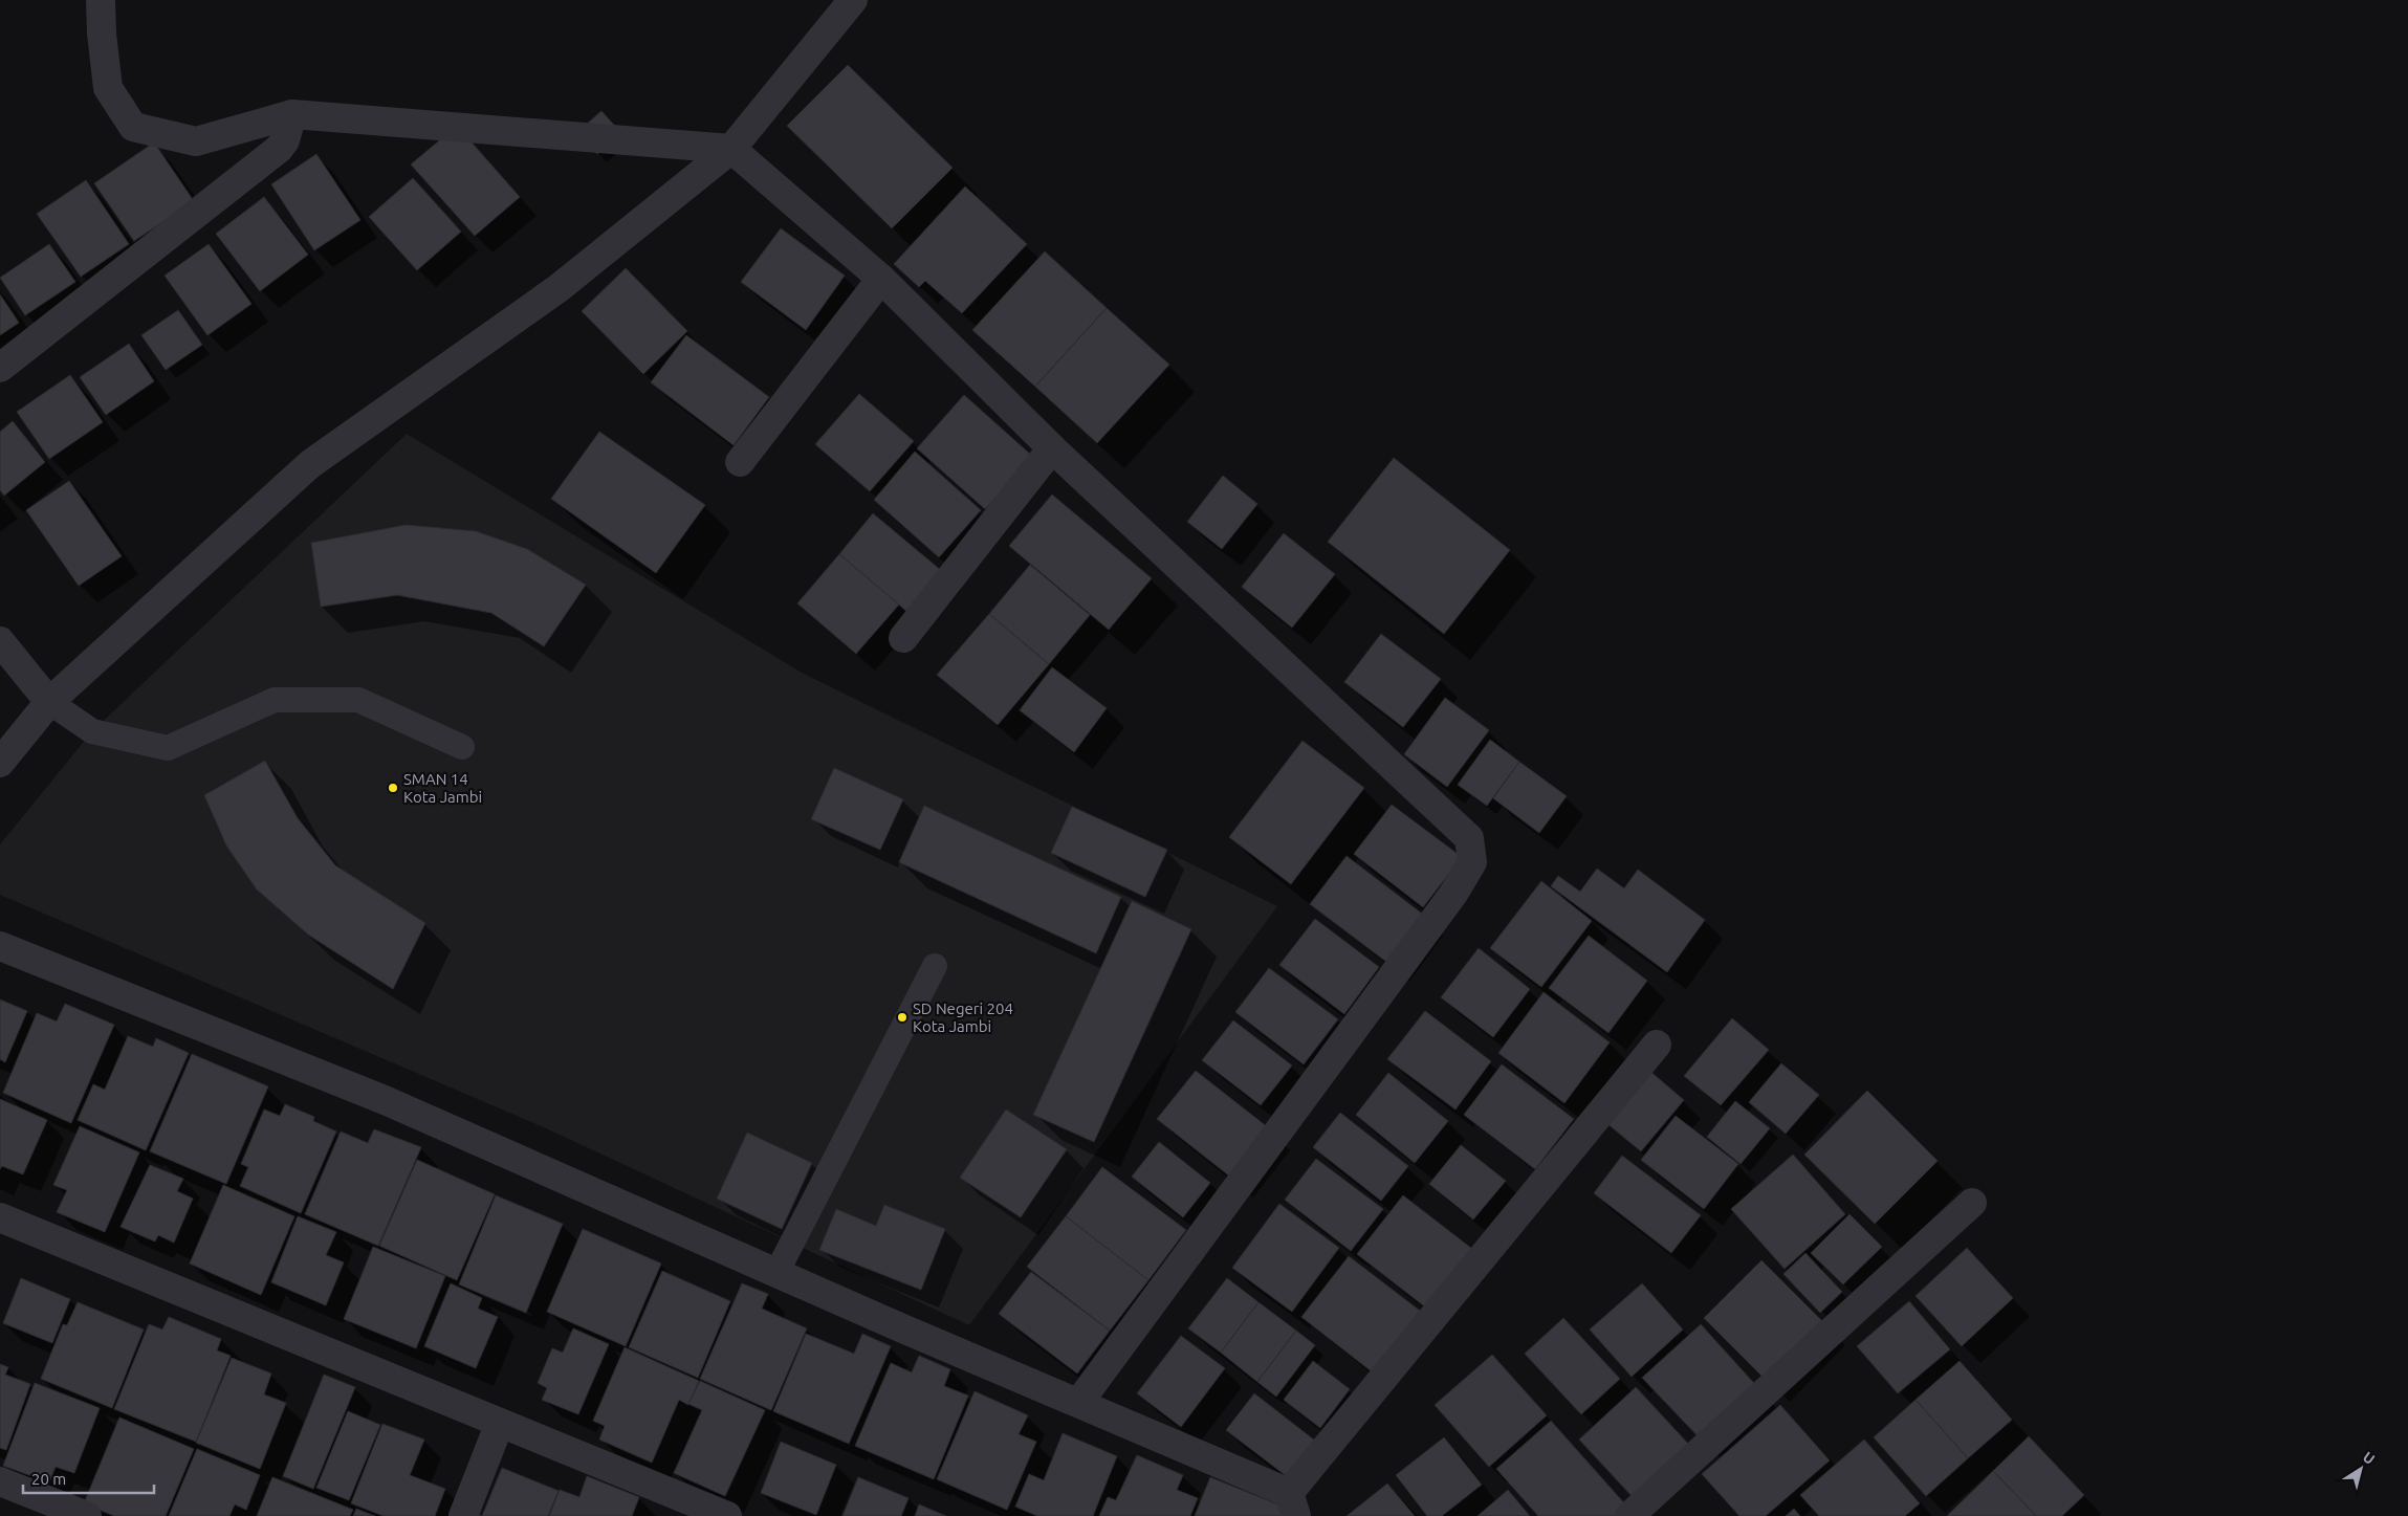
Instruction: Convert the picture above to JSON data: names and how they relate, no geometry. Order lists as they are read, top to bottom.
{
  "places": ["SMAN 14 Kota Jambi", "SD Negeri 204 Kota Jambi"],
  "scale_bar": "20 m",
  "north": "top right"
}
